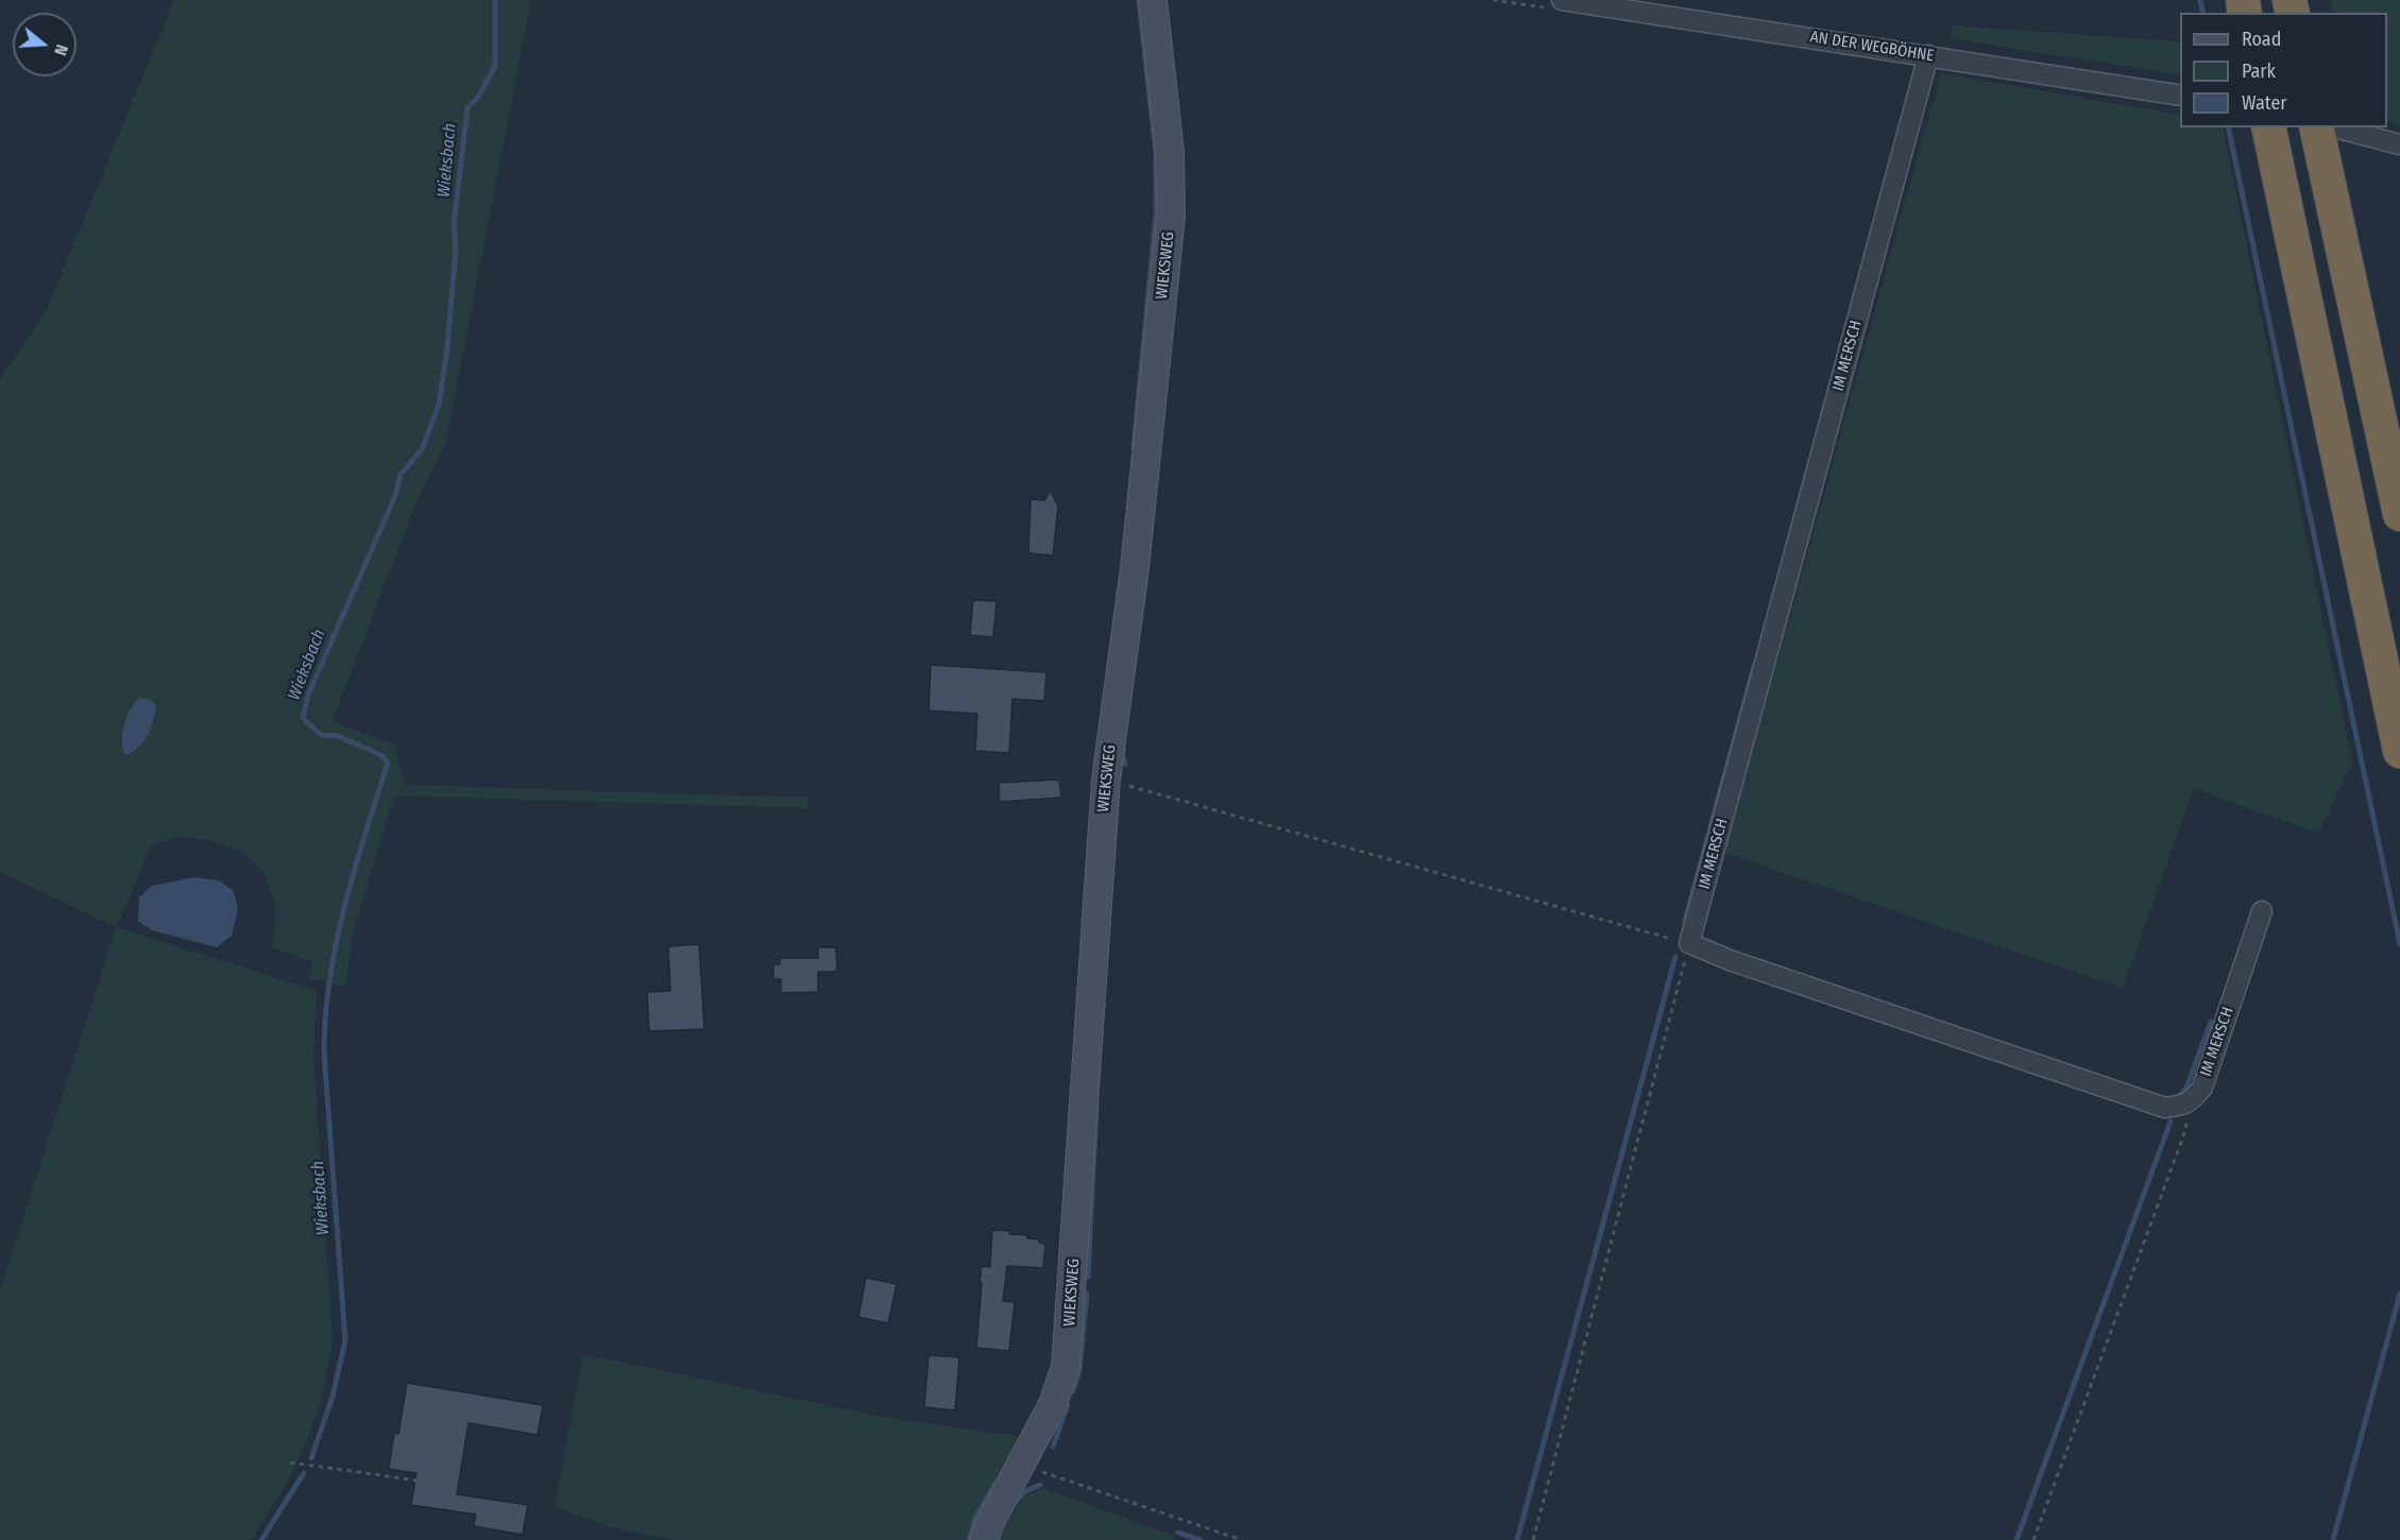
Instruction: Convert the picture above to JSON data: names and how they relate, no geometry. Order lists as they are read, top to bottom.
{
  "streets": {
    "street": ["AN DER WEGBÖHNE", "WIEKSWEG", "IM MERSCH"]
  },
  "crossings": [
    ["AN DER WEGBÖHNE", "IM MERSCH"]
  ],
  "water": ["Wieksbach"],
  "legend": ["Road", "Park", "Water"],
  "north": "right"
}
